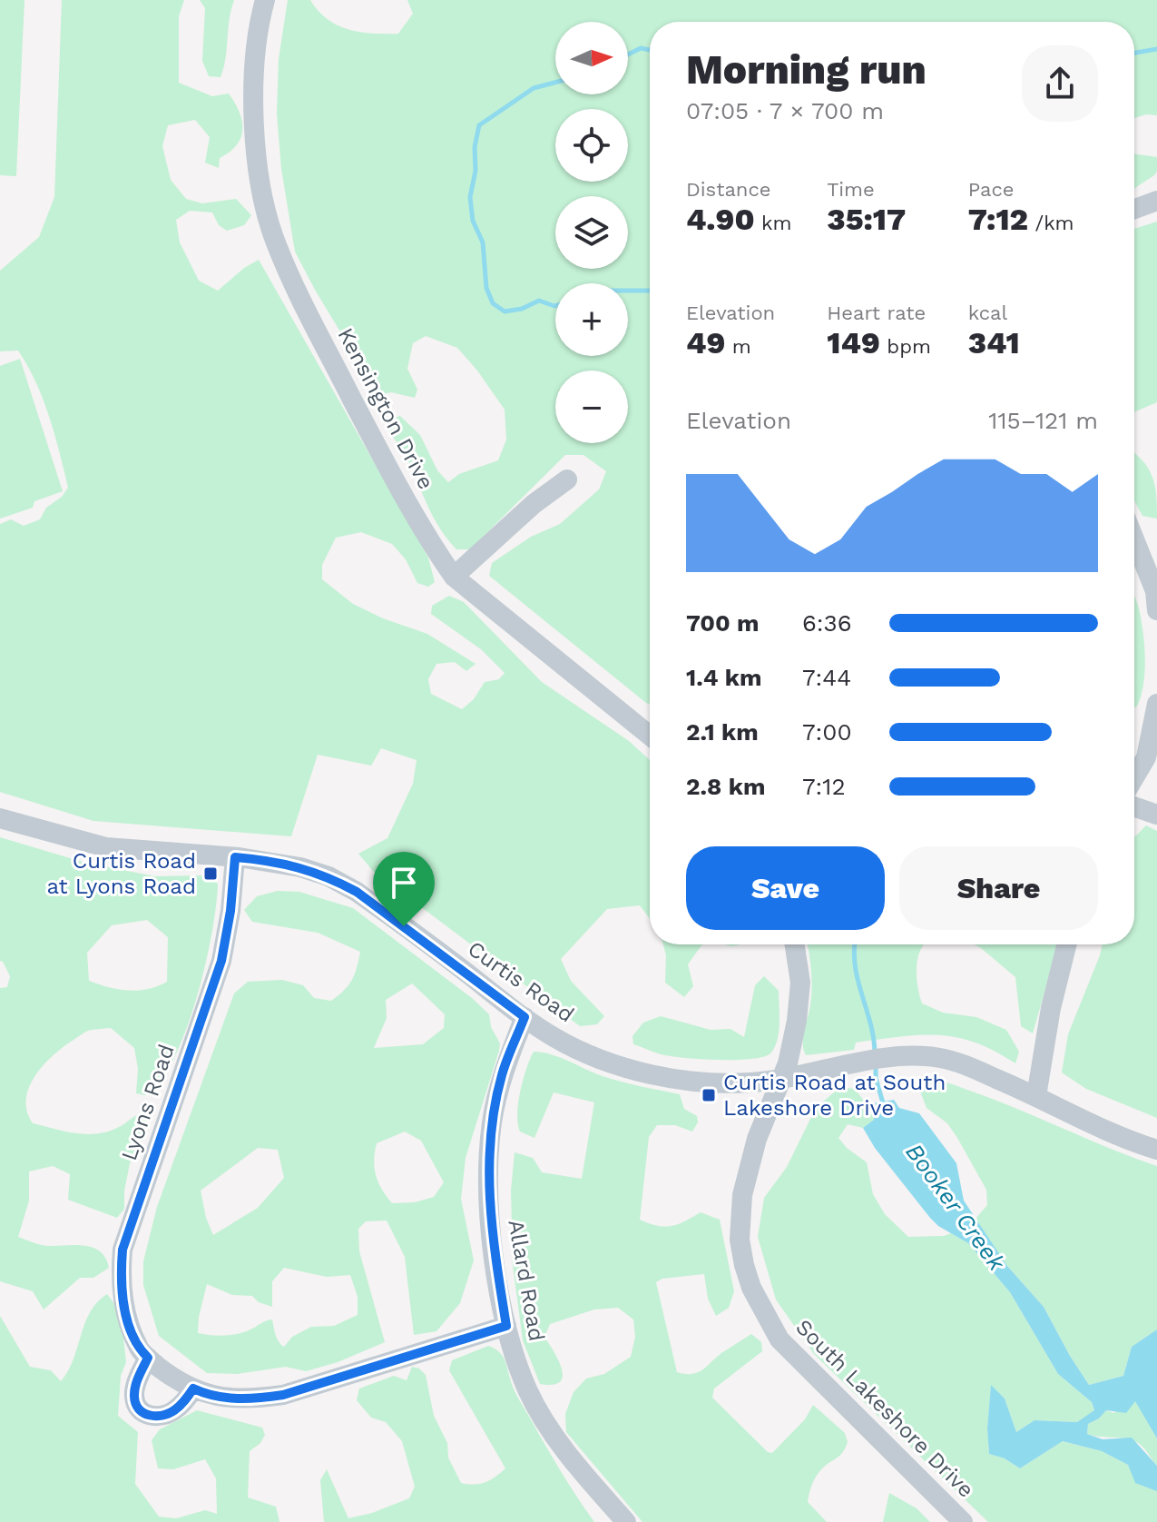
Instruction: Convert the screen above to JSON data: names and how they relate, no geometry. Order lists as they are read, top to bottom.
{
  "streets": {
    "street": [
      "Kensington Drive",
      "Curtis Road",
      "Lyons Road",
      "Allard Road",
      "South Lakeshore Drive"
    ]
  },
  "crossings": [
    ["Curtis Road", "Lyons Road"],
    ["Curtis Road", "Allard Road"],
    ["Curtis Road", "South Lakeshore Drive"],
    ["Lyons Road", "Allard Road"]
  ],
  "water": ["Booker Creek"],
  "places": {
    "transit": ["Curtis Road at Lyons Road", "Curtis Road at South Lakeshore Drive"]
  },
  "north": "right",
  "page": {
    "map_buttons": ["+", "−"],
    "heading": ["Morning run", "07:05 · 7 × 700 m"],
    "stats": [
      ["Distance", "4.90 km"],
      ["Time", "35:17"],
      ["Pace", "7:12 /km"],
      ["Elevation", "49 m"],
      ["Heart rate", "149 bpm"],
      ["kcal", "341"]
    ],
    "chart": ["Elevation", "115–121 m"],
    "list": [
      {
        "name": "700 m",
        "note": "6:36"
      },
      {
        "name": "1.4 km",
        "note": "7:44"
      },
      {
        "name": "2.1 km",
        "note": "7:00"
      },
      {
        "name": "2.8 km",
        "note": "7:12"
      }
    ],
    "buttons": ["Save", "Share"]
  }
}
